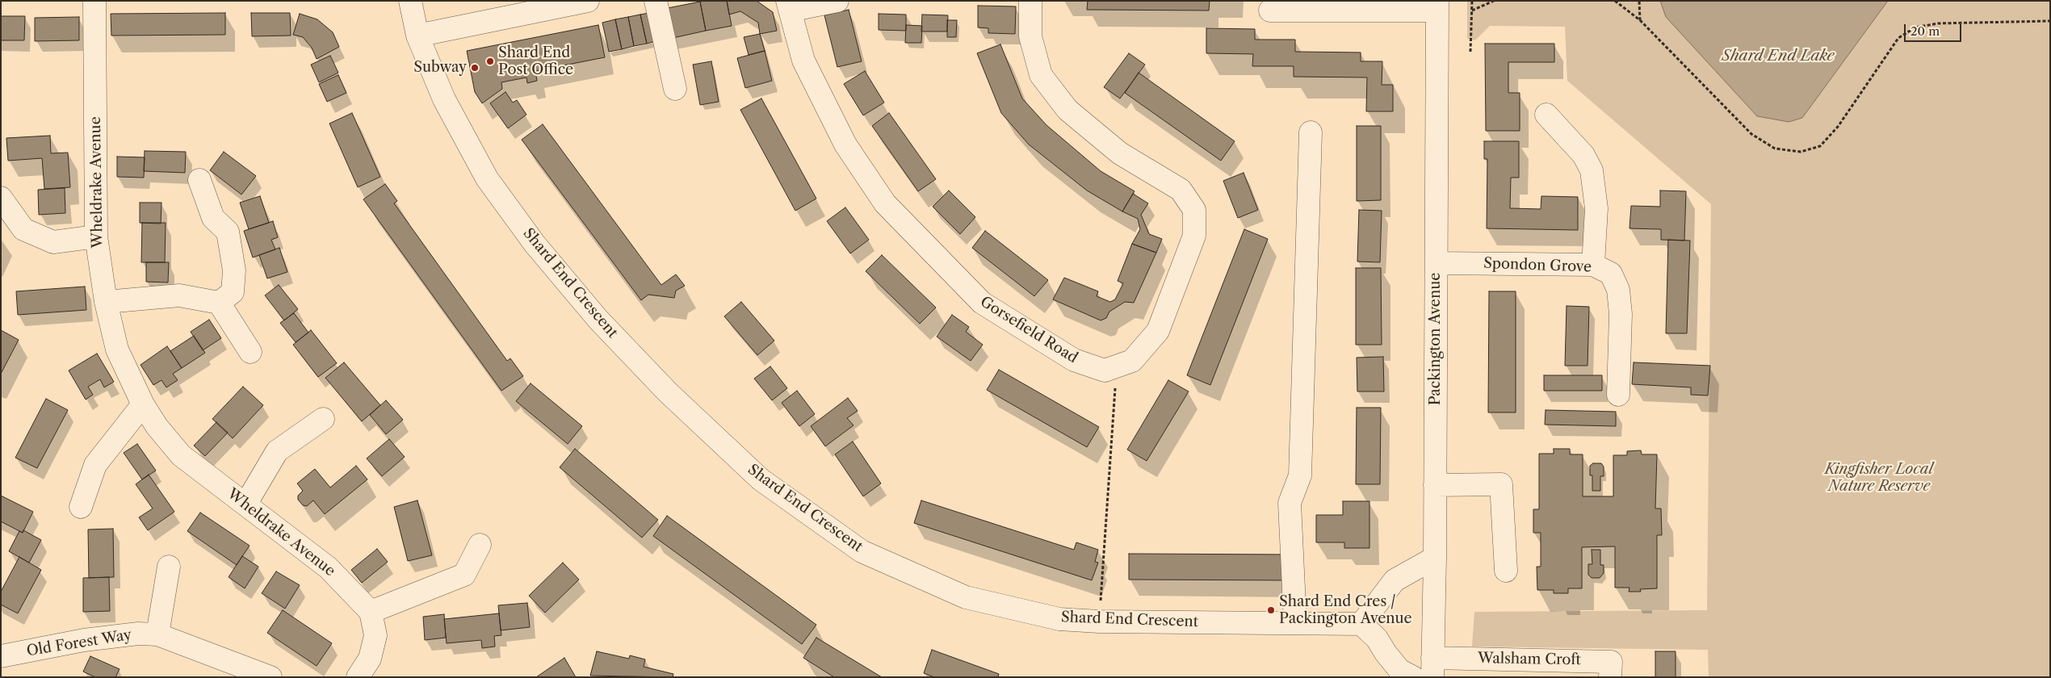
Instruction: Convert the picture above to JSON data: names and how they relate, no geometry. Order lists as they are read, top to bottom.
{
  "streets": {
    "street": [
      "Wheldrake Avenue",
      "Spondon Grove",
      "Shard End Crescent",
      "Gorsefield Road",
      "Packington Avenue",
      "Old Forest Way",
      "Walsham Croft"
    ]
  },
  "crossings": [
    ["Spondon Grove", "Packington Avenue"],
    ["Packington Avenue", "Walsham Croft"]
  ],
  "water": ["Shard End Lake"],
  "parks": ["Kingfisher Local Nature Reserve"],
  "places": ["Shard End Post Office", "Subway", "Shard End Cres / Packington Avenue"],
  "scale_bar": "20 m"
}
